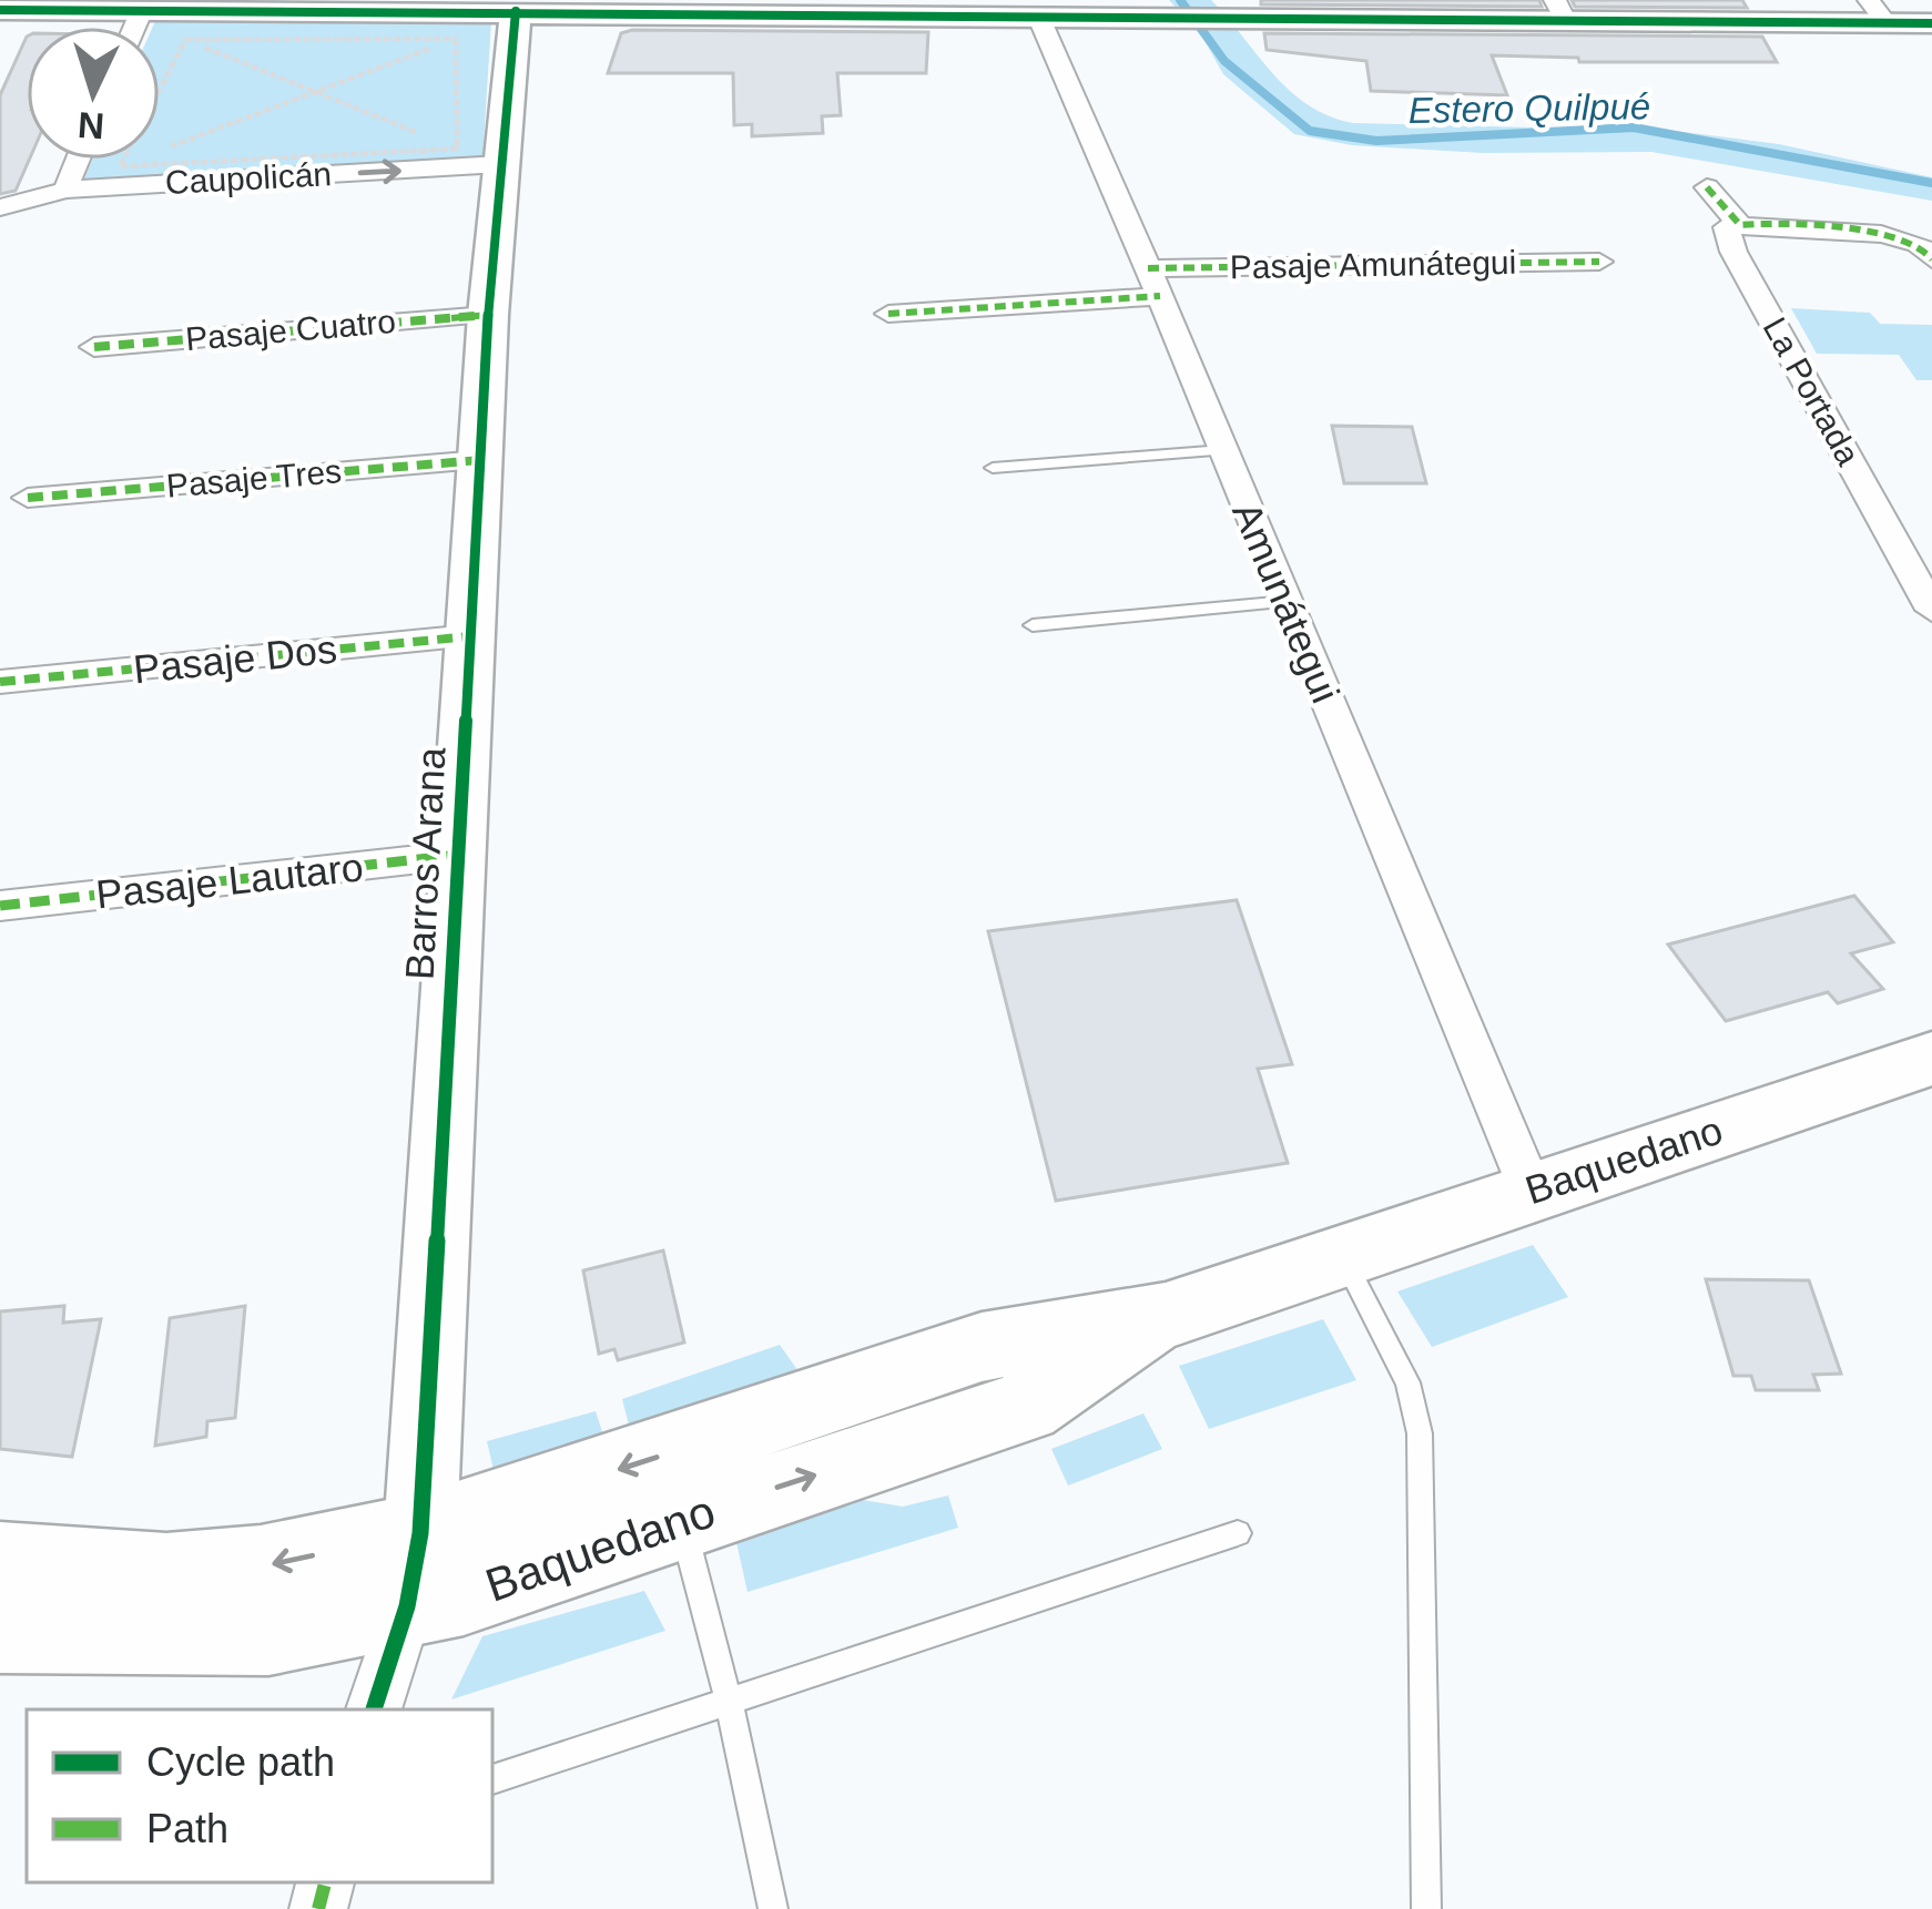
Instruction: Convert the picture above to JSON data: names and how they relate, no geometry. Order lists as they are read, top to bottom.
{
  "streets": {
    "main road": ["Baquedano"],
    "street": [
      "Caupolicán",
      "Pasaje Amunátegui",
      "Pasaje Cuatro",
      "La Portada",
      "Pasaje Tres",
      "Amunátegui",
      "Pasaje Dos",
      "Barros Arana",
      "Pasaje Lautaro"
    ]
  },
  "crossings": [
    ["Caupolicán", "Barros Arana"],
    ["Pasaje Amunátegui", "Amunátegui"],
    ["Pasaje Cuatro", "Barros Arana"],
    ["Pasaje Tres", "Barros Arana"],
    ["Amunátegui", "Baquedano"],
    ["Pasaje Dos", "Barros Arana"],
    ["Barros Arana", "Pasaje Lautaro"],
    ["Barros Arana", "Baquedano"]
  ],
  "water": ["Estero Quilpué"],
  "legend": ["Cycle path", "Path"],
  "north": "bottom"
}
